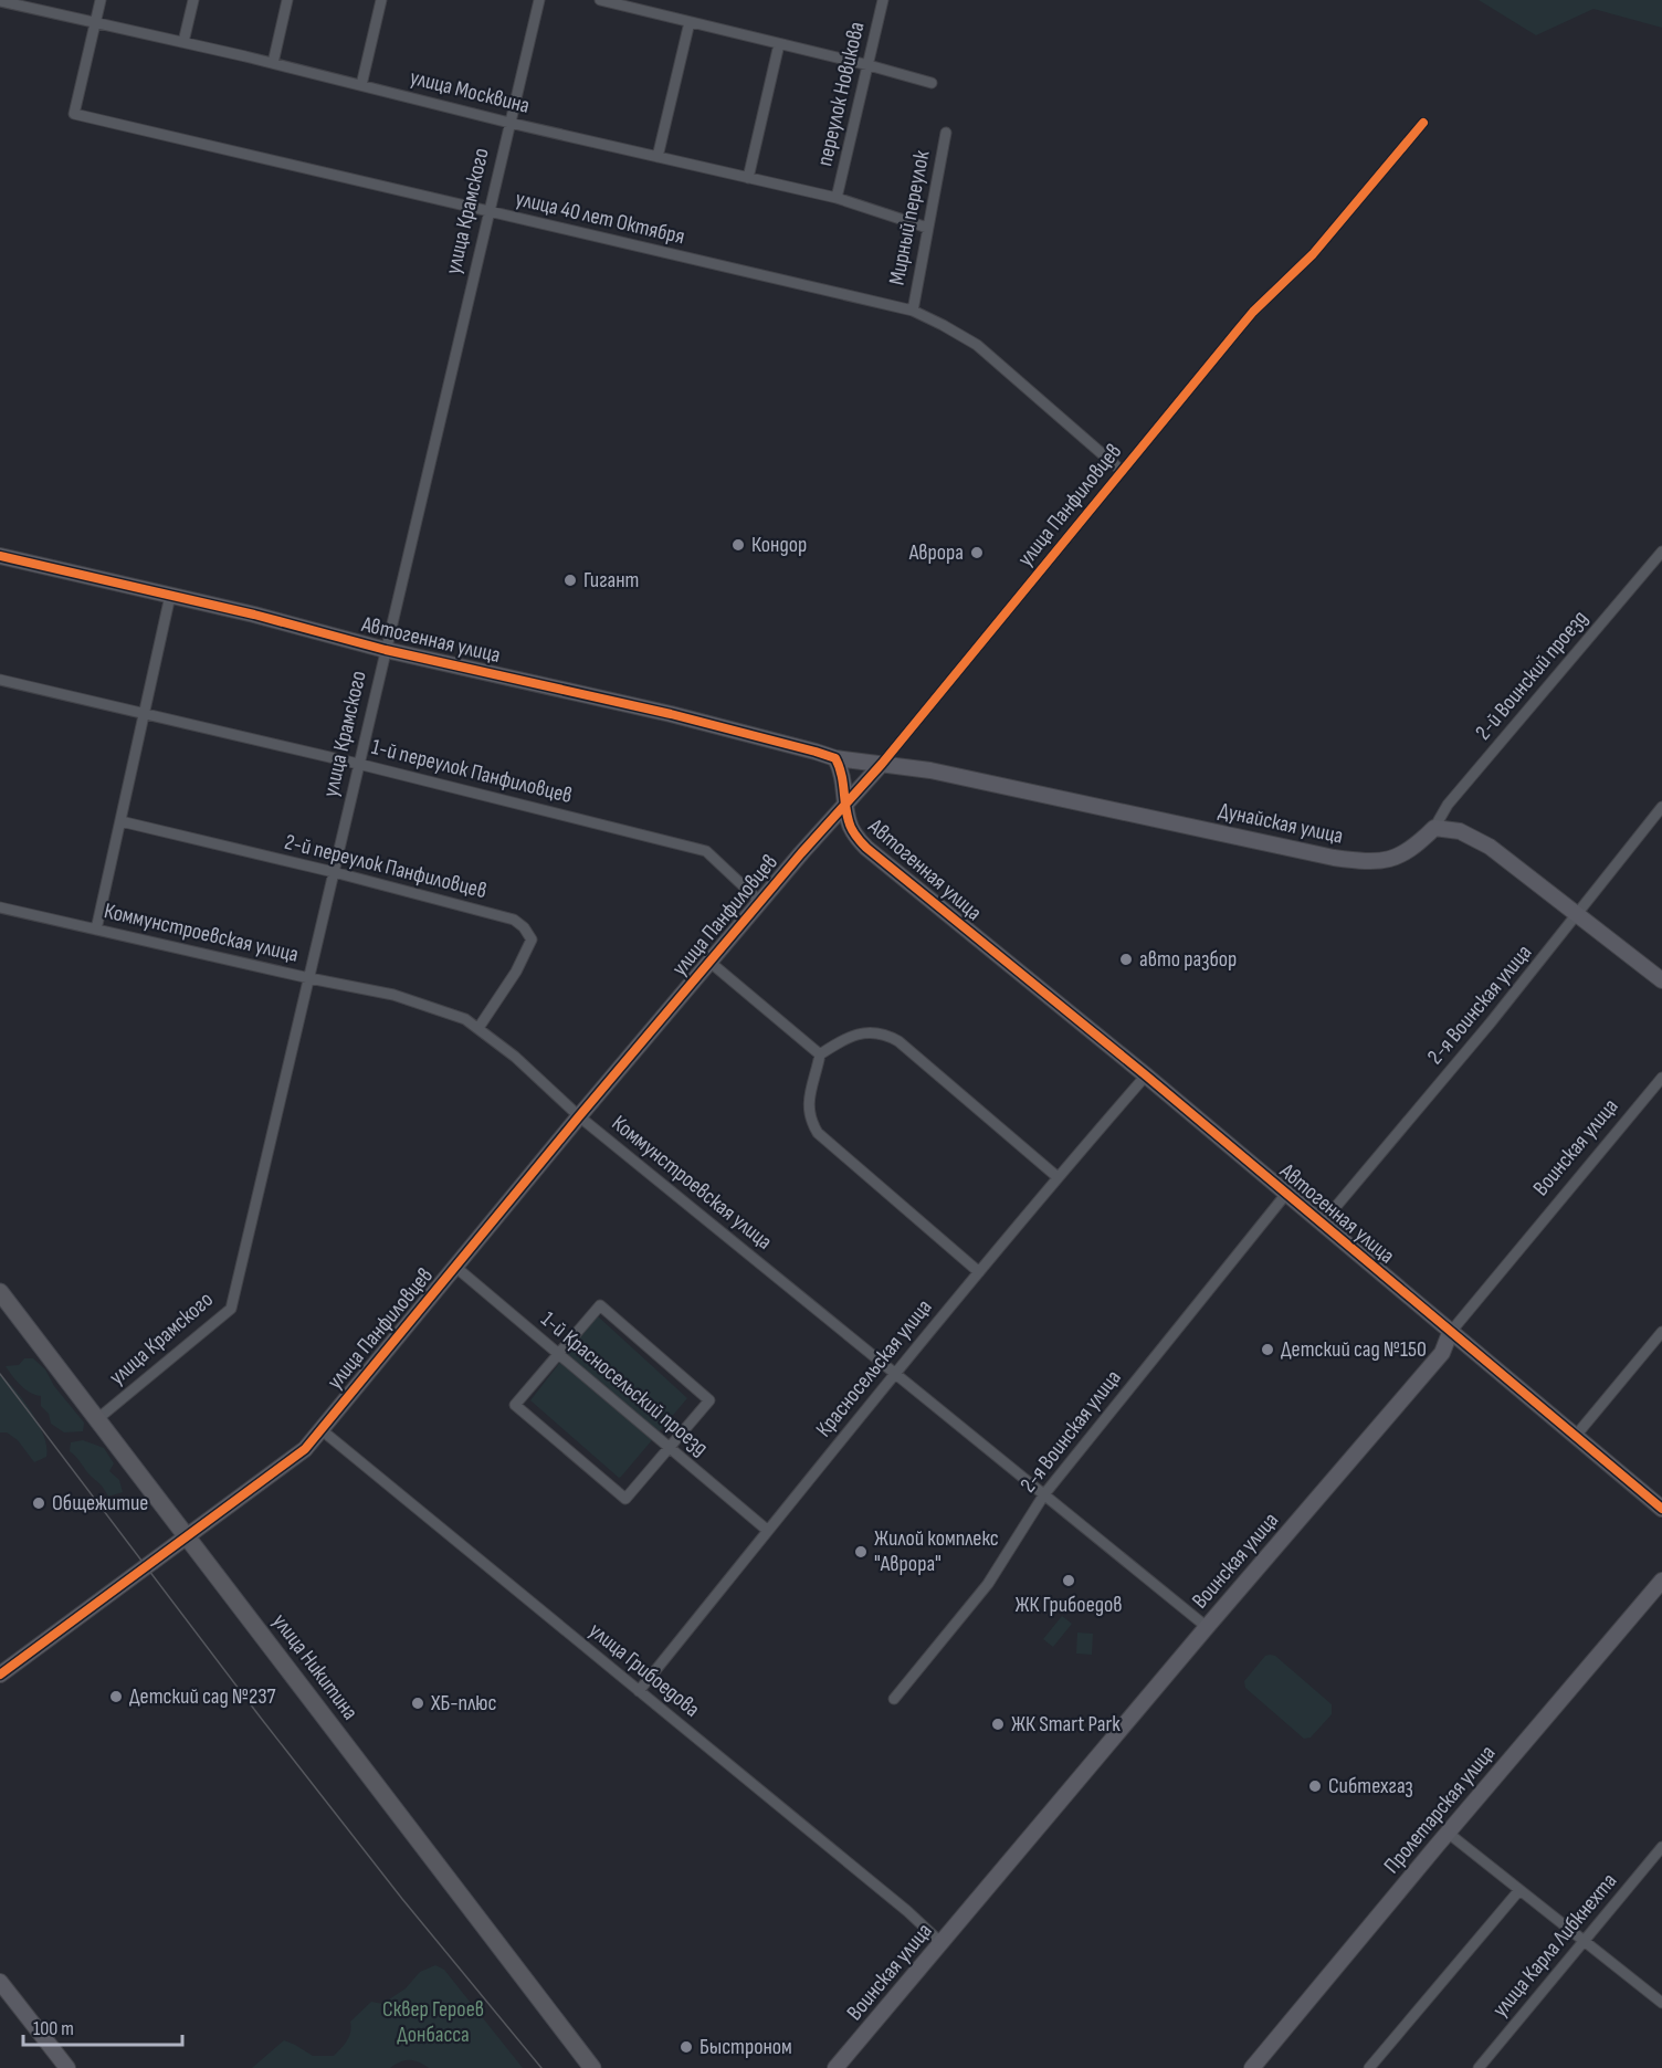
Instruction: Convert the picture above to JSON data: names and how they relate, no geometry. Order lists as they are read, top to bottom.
{
  "streets": {
    "main road": ["улица Никитина"],
    "street": [
      "улица Москвина",
      "переулок Новикова",
      "улица Крамского",
      "улица 40 лет Октября",
      "Мирный переулок",
      "улица Панфиловцев",
      "Автогенная улица",
      "2-й Воинский проезд",
      "1-й переулок Панфиловцев",
      "Дунайская улица",
      "2-й переулок Панфиловцев",
      "Коммунстроевская улица",
      "2-я Воинская улица",
      "Воинская улица",
      "Красносельская улица",
      "1-й Красносельский проезд",
      "улица Грибоедова",
      "Пролетарская улица",
      "улица Карла Либкнехта"
    ]
  },
  "crossings": [
    ["улица Москвина", "переулок Новикова"],
    ["улица Москвина", "улица Крамского"],
    ["улица Москвина", "улица 40 лет Октября"],
    ["улица Москвина", "Мирный переулок"],
    ["улица Крамского", "улица 40 лет Октября"],
    ["улица Крамского", "Автогенная улица"],
    ["улица Крамского", "1-й переулок Панфиловцев"],
    ["улица Крамского", "2-й переулок Панфиловцев"],
    ["улица Крамского", "Коммунстроевская улица"],
    ["улица Крамского", "улица Никитина"],
    ["улица 40 лет Октября", "Мирный переулок"],
    ["улица 40 лет Октября", "улица Панфиловцев"],
    ["улица Панфиловцев", "Автогенная улица"],
    ["улица Панфиловцев", "1-й переулок Панфиловцев"],
    ["улица Панфиловцев", "Дунайская улица"],
    ["улица Панфиловцев", "Коммунстроевская улица"],
    ["улица Панфиловцев", "1-й Красносельский проезд"],
    ["улица Панфиловцев", "улица Никитина"],
    ["улица Панфиловцев", "улица Грибоедова"],
    ["Автогенная улица", "Дунайская улица"],
    ["Автогенная улица", "2-я Воинская улица"],
    ["Автогенная улица", "Воинская улица"],
    ["Автогенная улица", "Красносельская улица"],
    ["2-й Воинский проезд", "Дунайская улица"],
    ["2-й переулок Панфиловцев", "Коммунстроевская улица"],
    ["Коммунстроевская улица", "2-я Воинская улица"],
    ["Коммунстроевская улица", "Воинская улица"],
    ["Коммунстроевская улица", "Красносельская улица"],
    ["Воинская улица", "улица Грибоедова"],
    ["Красносельская улица", "1-й Красносельский проезд"],
    ["Красносельская улица", "улица Грибоедова"]
  ],
  "parks": ["Сквер Героев Донбасса"],
  "places": [
    "Кондор",
    "Аврора",
    "Гигант",
    "авто разбор",
    "Детский сад №150",
    "Общежитие",
    "Жилой комплекс \"Аврора\"",
    "ЖК Грибоедов",
    "Детский сад №237",
    "ХБ-плюс",
    "ЖК Smart Park",
    "Сибтехгаз",
    "Быстроном"
  ],
  "scale_bar": "100 m"
}
